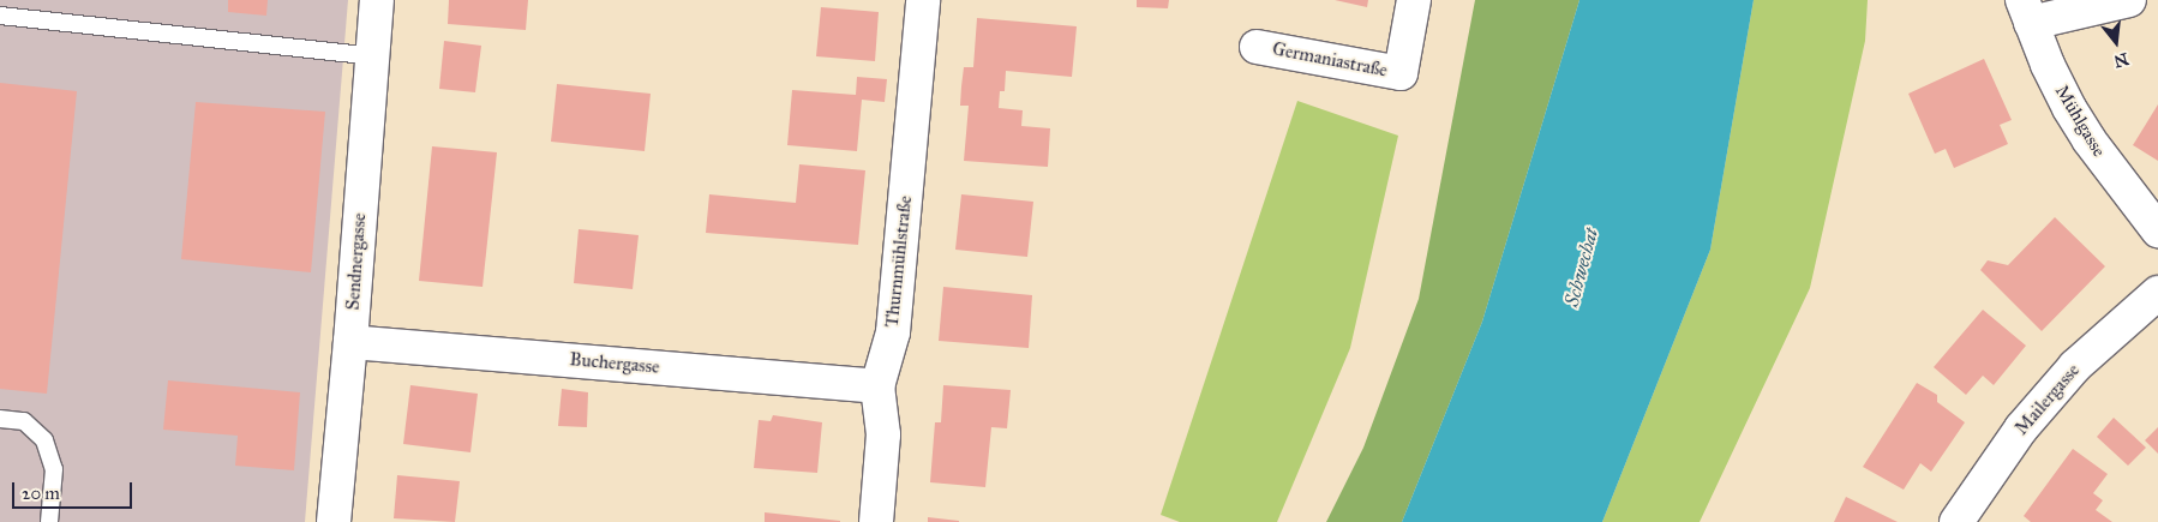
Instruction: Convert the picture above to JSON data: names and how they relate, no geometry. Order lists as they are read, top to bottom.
{
  "streets": {
    "street": [
      "Germaniastraße",
      "Mühlgasse",
      "Sendnergasse",
      "Thurnmühlstraße",
      "Buchergasse",
      "Mailergasse"
    ]
  },
  "crossings": [
    ["Sendnergasse", "Buchergasse"],
    ["Thurnmühlstraße", "Buchergasse"]
  ],
  "water": ["Schwechat"],
  "scale_bar": "20 m",
  "north": "bottom"
}
